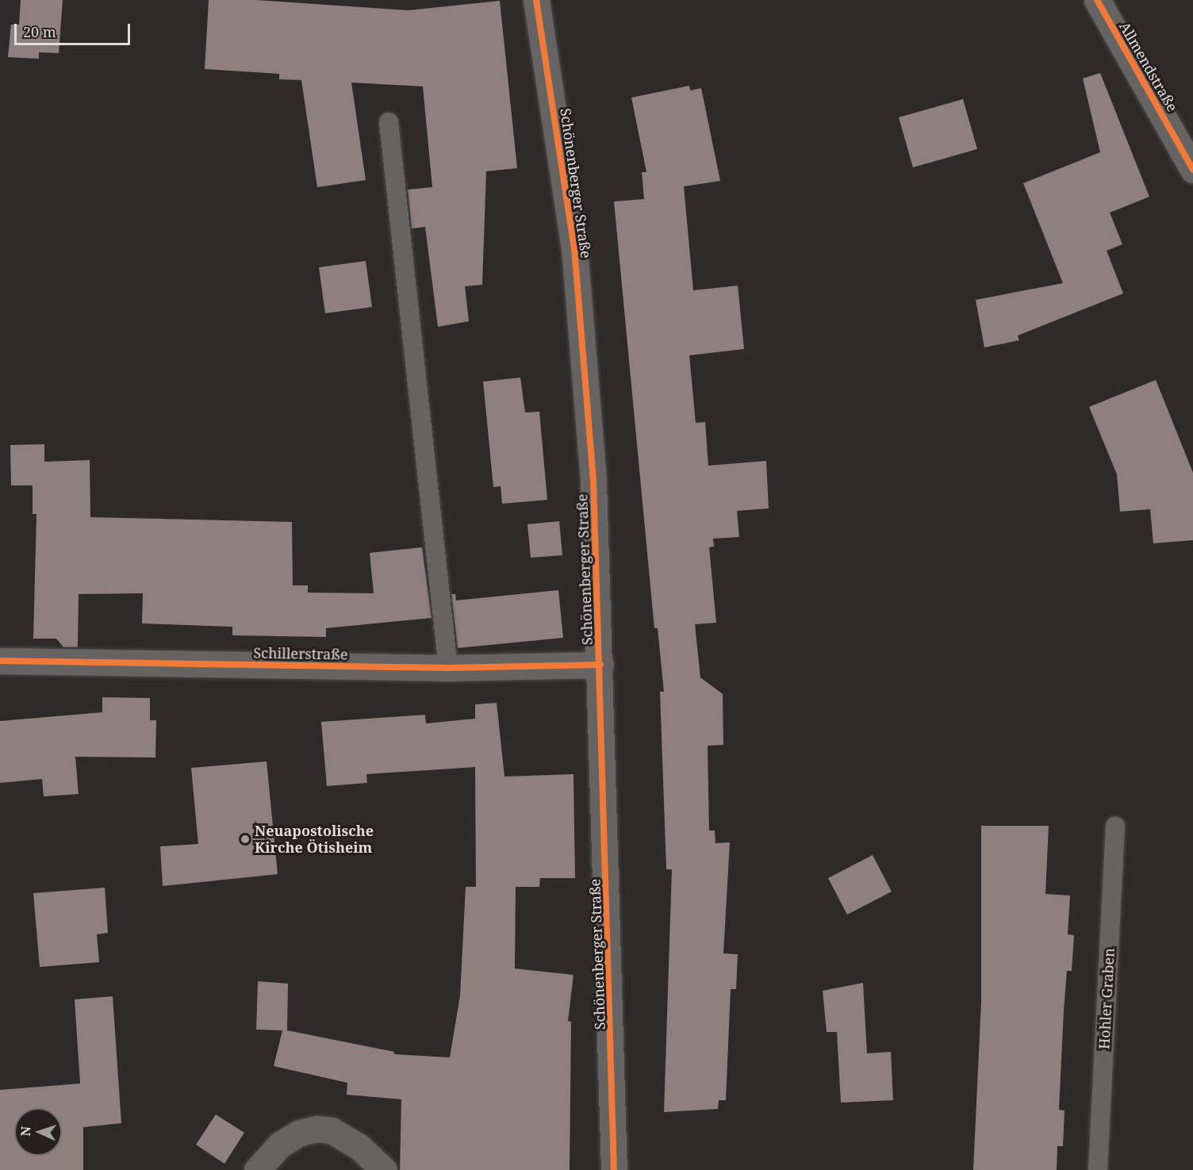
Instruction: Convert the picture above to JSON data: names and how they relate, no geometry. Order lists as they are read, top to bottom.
{
  "streets": {
    "street": ["Allmendstraße", "Schönenberger Straße", "Schillerstraße"],
    "lane": ["Hohler Graben"]
  },
  "crossings": [
    ["Schönenberger Straße", "Schillerstraße"]
  ],
  "places": ["Neuapostolische Kirche Ötisheim"],
  "scale_bar": "20 m",
  "north": "left"
}
